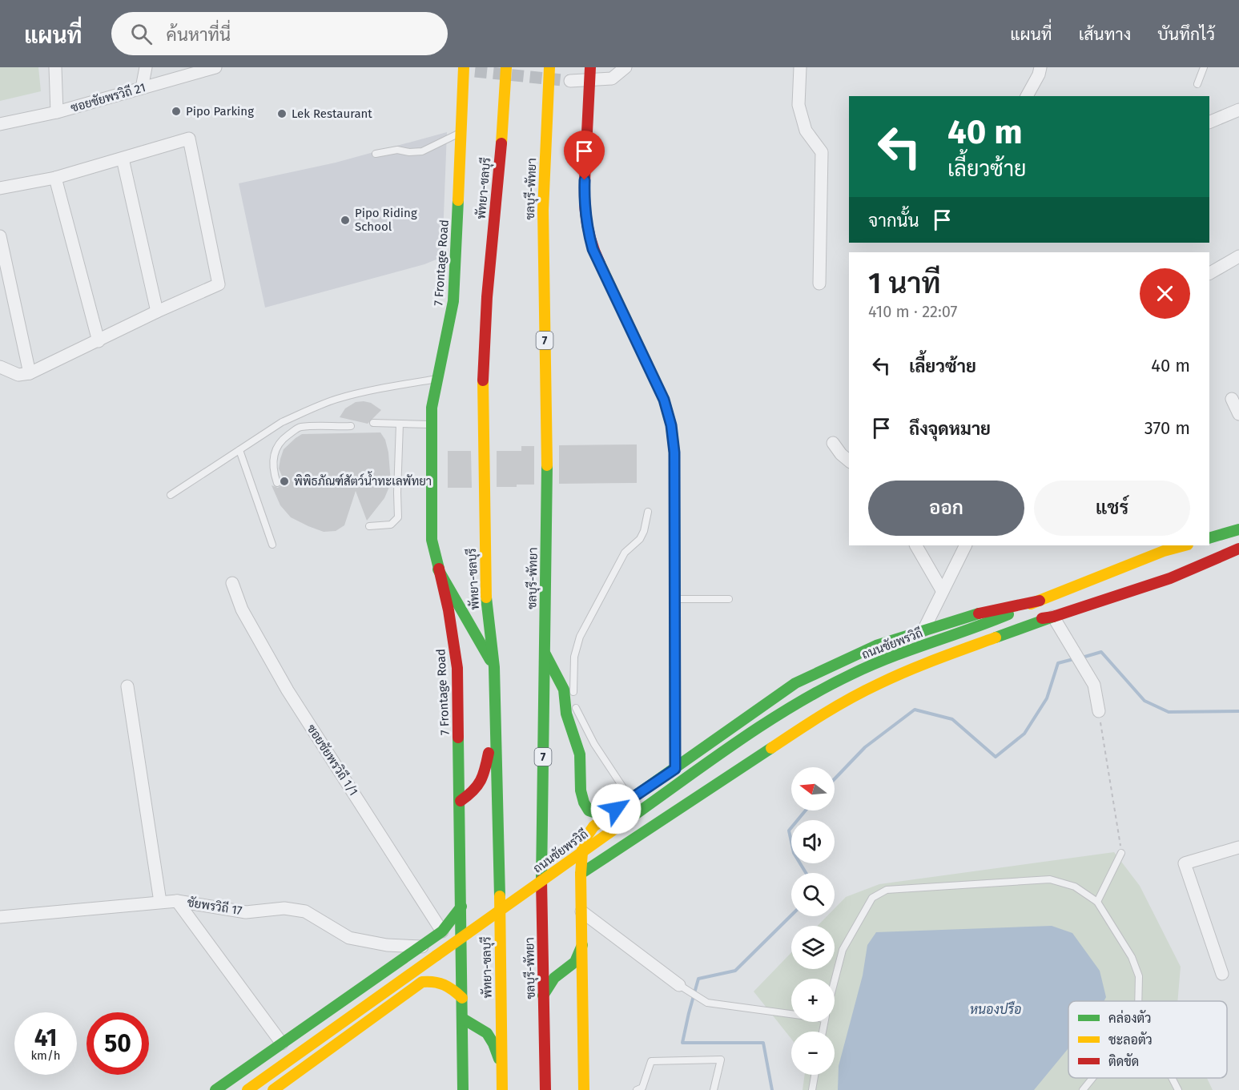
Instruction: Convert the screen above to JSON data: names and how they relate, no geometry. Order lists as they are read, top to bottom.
{
  "streets": {
    "main road": [
      "พัทยา-ชลบุรี",
      "ชลบุรี-พัทยา",
      "7 Frontage Road",
      "7",
      "ถนนชัยพรวิถี"
    ],
    "street": ["ซอยชัยพรวิถี 21", "ซอยชัยพรวิถี 1/1", "ชัยพรวิถี 17"]
  },
  "water": ["หนองปรือ"],
  "places": [
    "Pipo Parking",
    "Lek Restaurant",
    "Pipo Riding School",
    "พิพิธภัณฑ์สัตว์น้ำทะเลพัทยา"
  ],
  "legend": ["คล่องตัว", "ชะลอตัว", "ติดขัด"],
  "north": "left",
  "page": {
    "header": "แผนที่",
    "search": "ค้นหาที่นี่",
    "nav": ["แผนที่", "เส้นทาง", "บันทึกไว้"],
    "turn": ["40 m", "เลี้ยวซ้าย"],
    "then": "จากนั้น",
    "heading": ["1 นาที", "410 m · 22:07"],
    "list": [
      {
        "name": "เลี้ยวซ้าย",
        "value": "40 m"
      },
      {
        "name": "ถึงจุดหมาย",
        "value": "370 m"
      }
    ],
    "buttons": ["ออก", "แชร์"],
    "map_buttons": ["+", "−"],
    "speed": "41 km/h",
    "limit": "50"
  }
}
